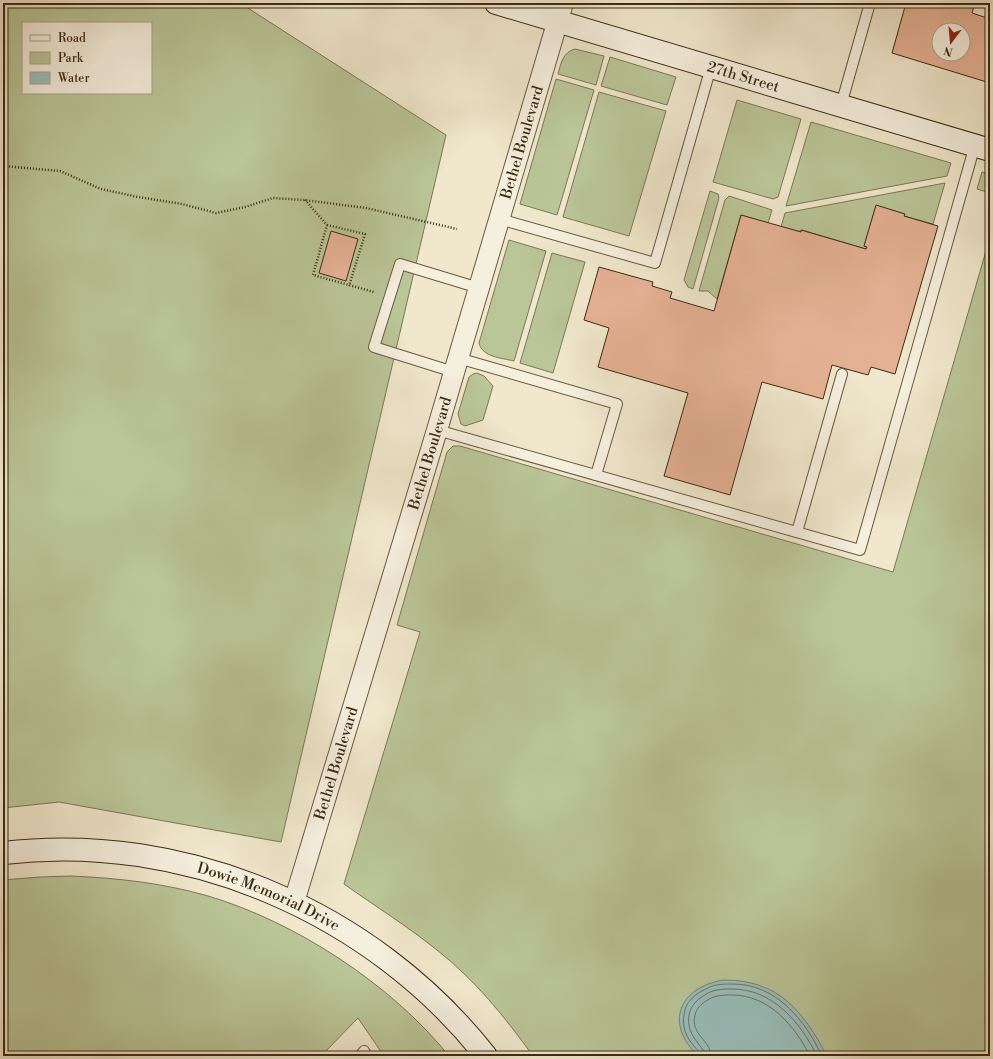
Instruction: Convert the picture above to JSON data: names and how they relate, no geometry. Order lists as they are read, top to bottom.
{
  "streets": {
    "street": ["27th Street", "Bethel Boulevard", "Dowie Memorial Drive"]
  },
  "crossings": [
    ["27th Street", "Bethel Boulevard"],
    ["Bethel Boulevard", "Dowie Memorial Drive"]
  ],
  "legend": ["Road", "Park", "Water"],
  "north": "bottom"
}
